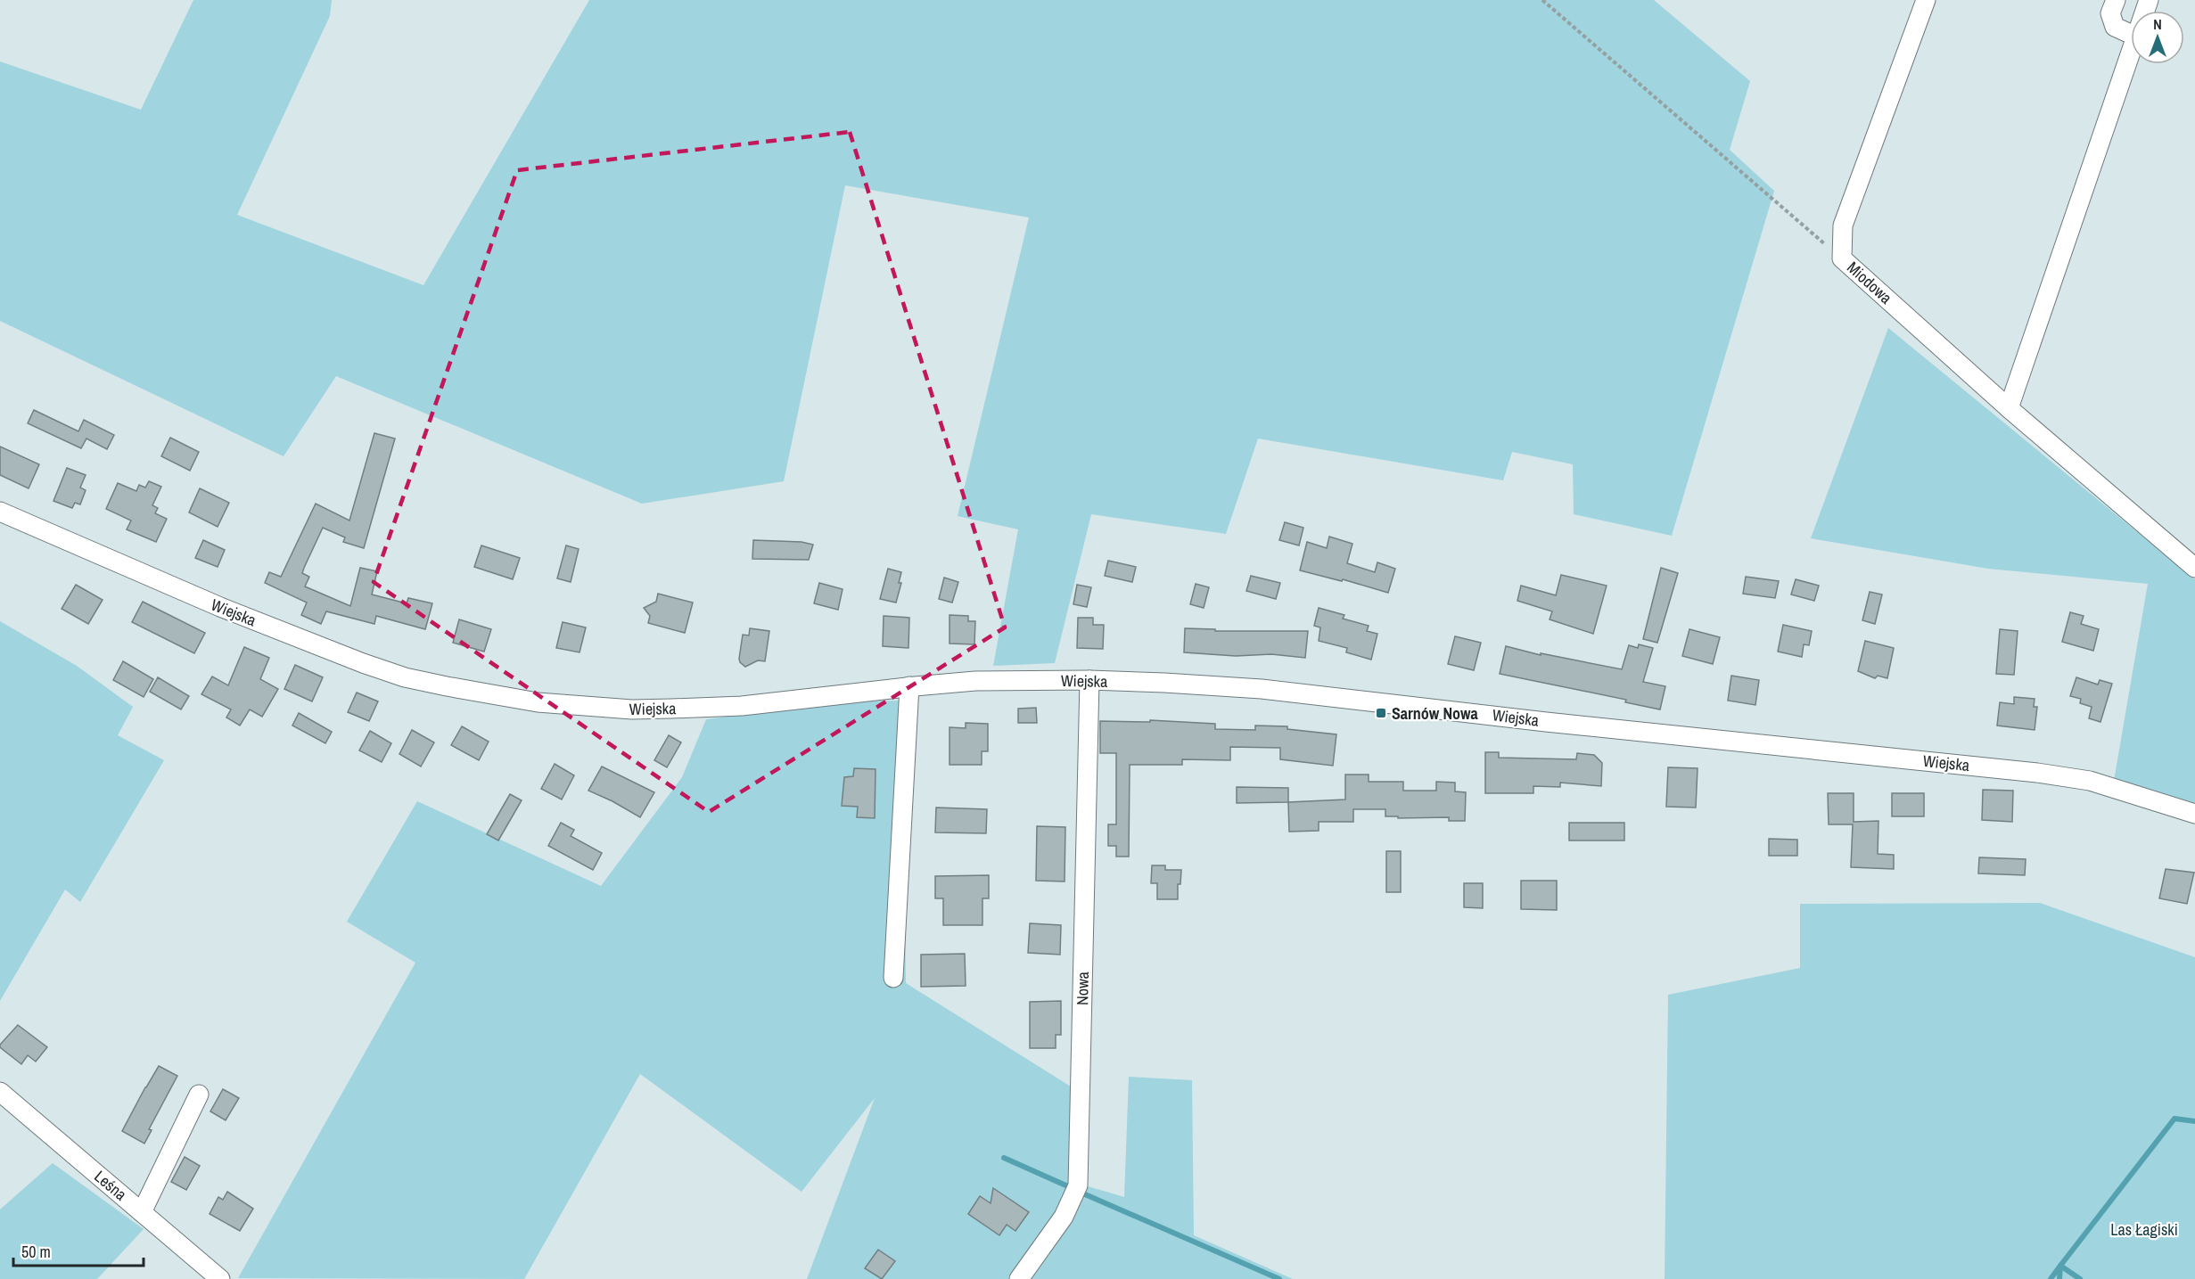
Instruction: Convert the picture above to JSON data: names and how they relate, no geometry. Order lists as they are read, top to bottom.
{
  "streets": {
    "street": [
      "Miodowa",
      "Wiejska",
      "Nowa",
      "Leśna"
    ]
  },
  "crossings": [
    ["Wiejska", "Nowa"]
  ],
  "parks": ["Las Łagiski"],
  "places": {
    "transit": ["Sarnów Nowa"]
  },
  "scale_bar": "50 m",
  "north": "top"
}
